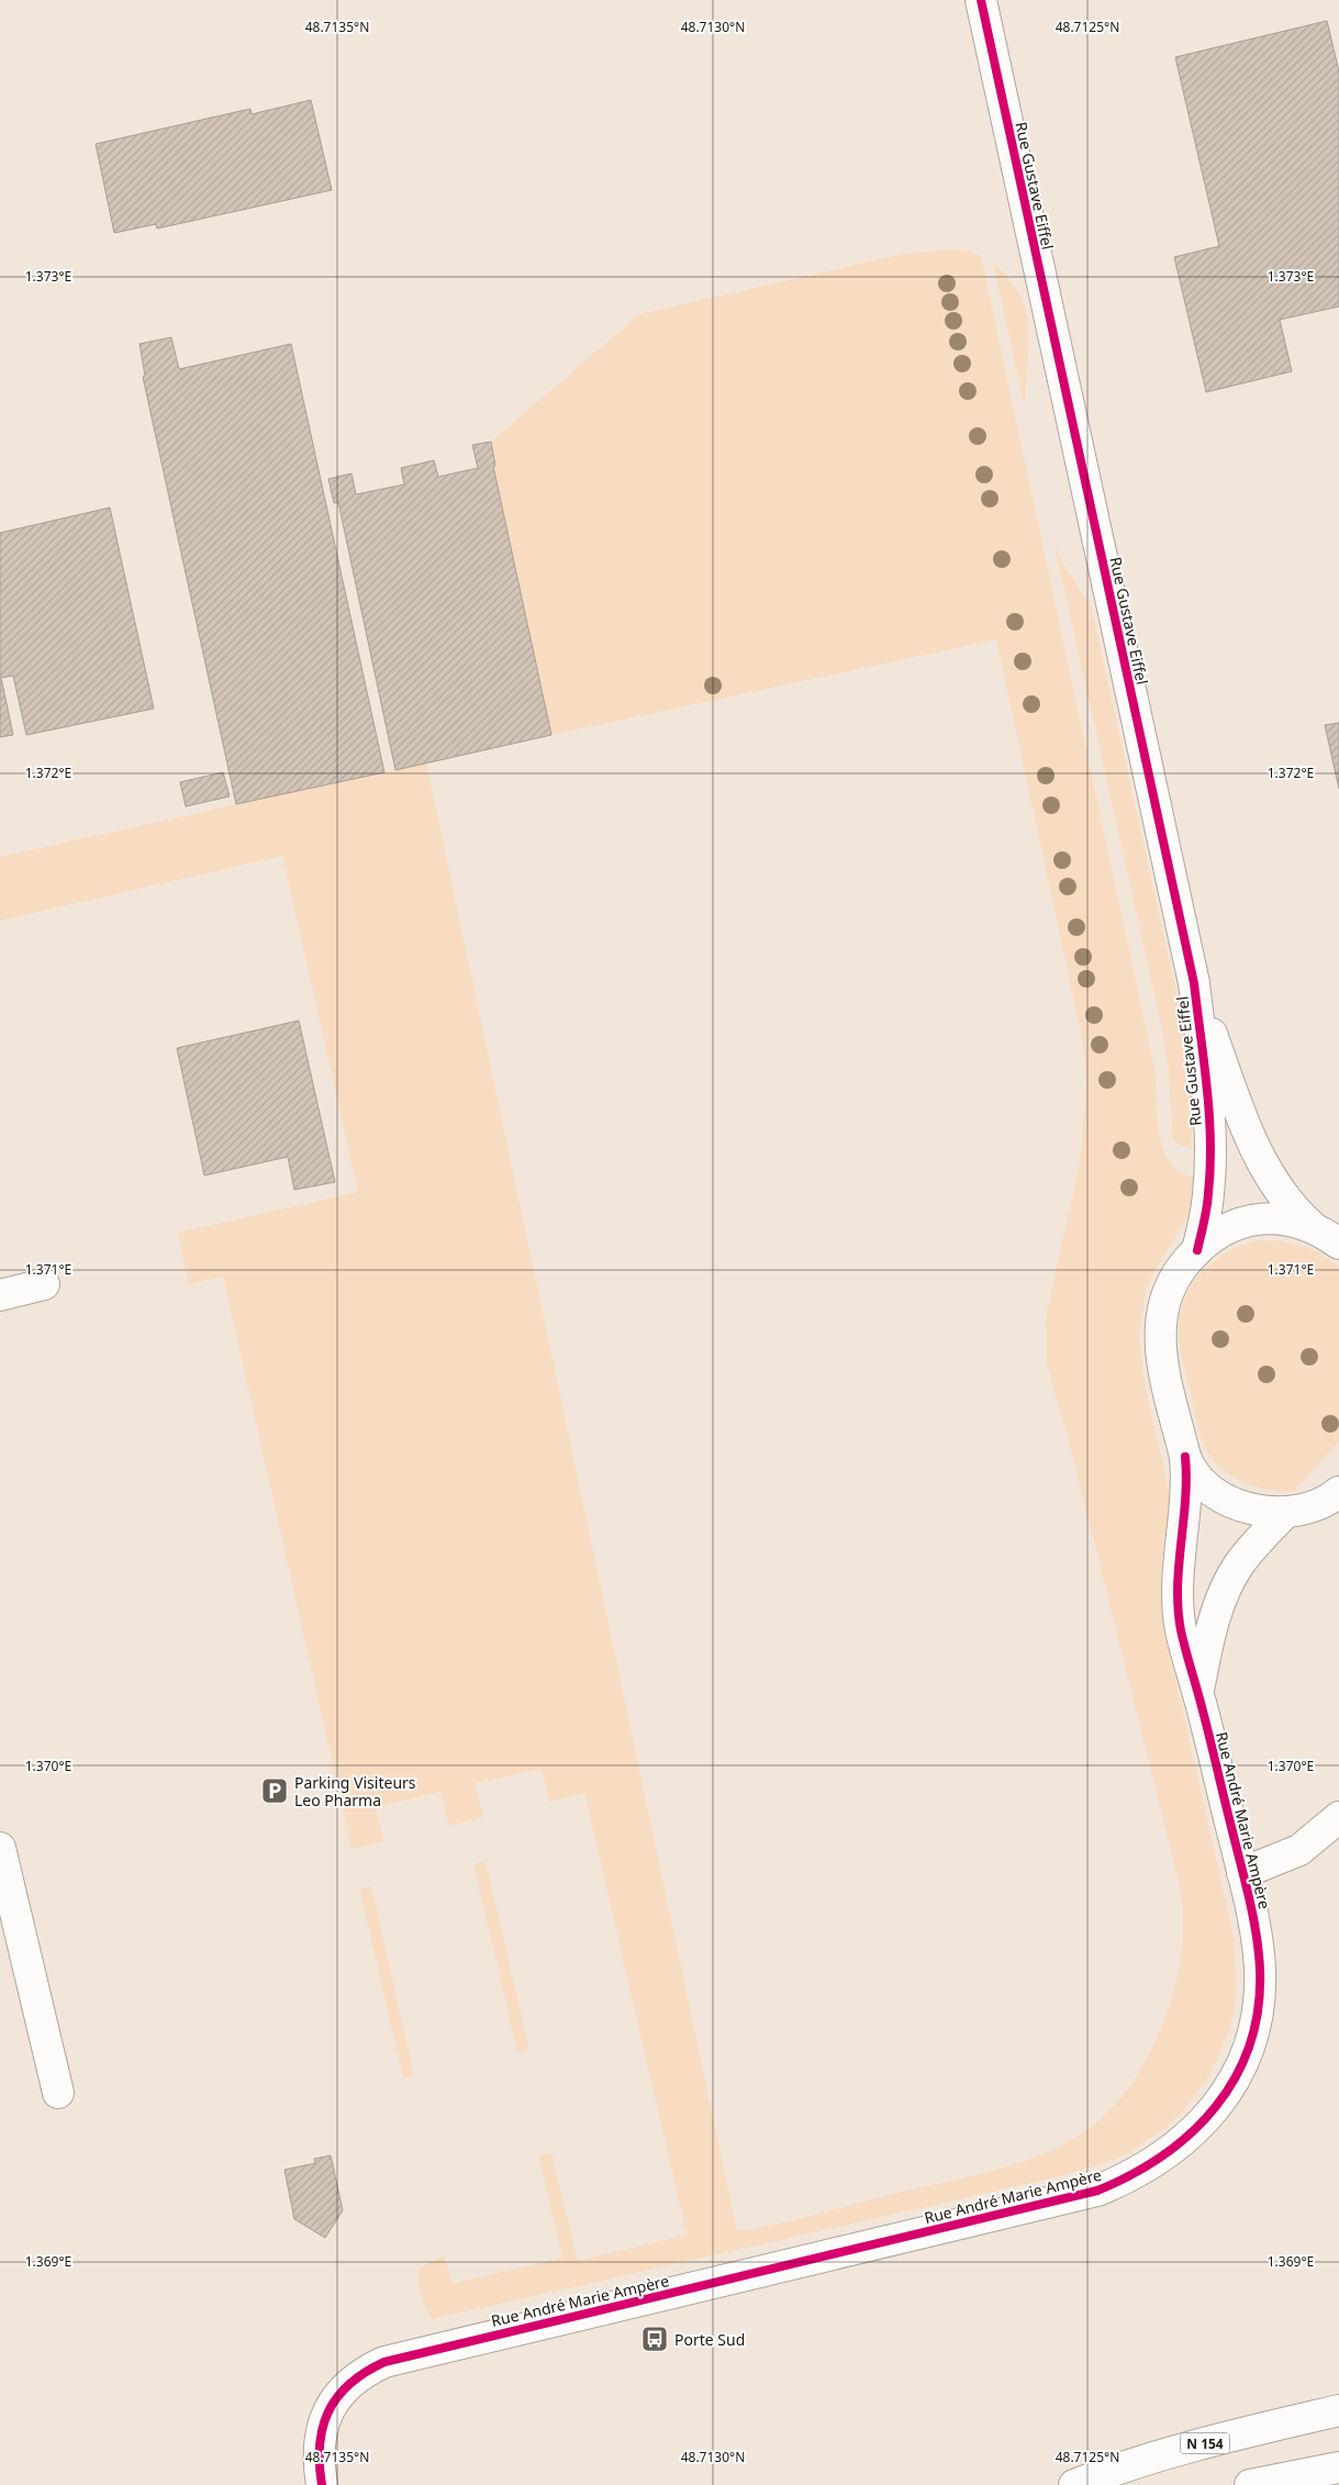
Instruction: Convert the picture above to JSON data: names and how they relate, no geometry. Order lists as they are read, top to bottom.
{
  "streets": {
    "street": ["Rue Gustave Eiffel", "Rue André Marie Ampère", "N 154"]
  },
  "places": {
    "parking": ["Parking Visiteurs Leo Pharma"],
    "bus stop": ["Porte Sud"]
  },
  "coordinates": [
    "48.7135°N",
    "48.7130°N",
    "48.7125°N",
    "1.373°E",
    "1.372°E",
    "1.371°E",
    "1.370°E",
    "1.369°E"
  ]
}
